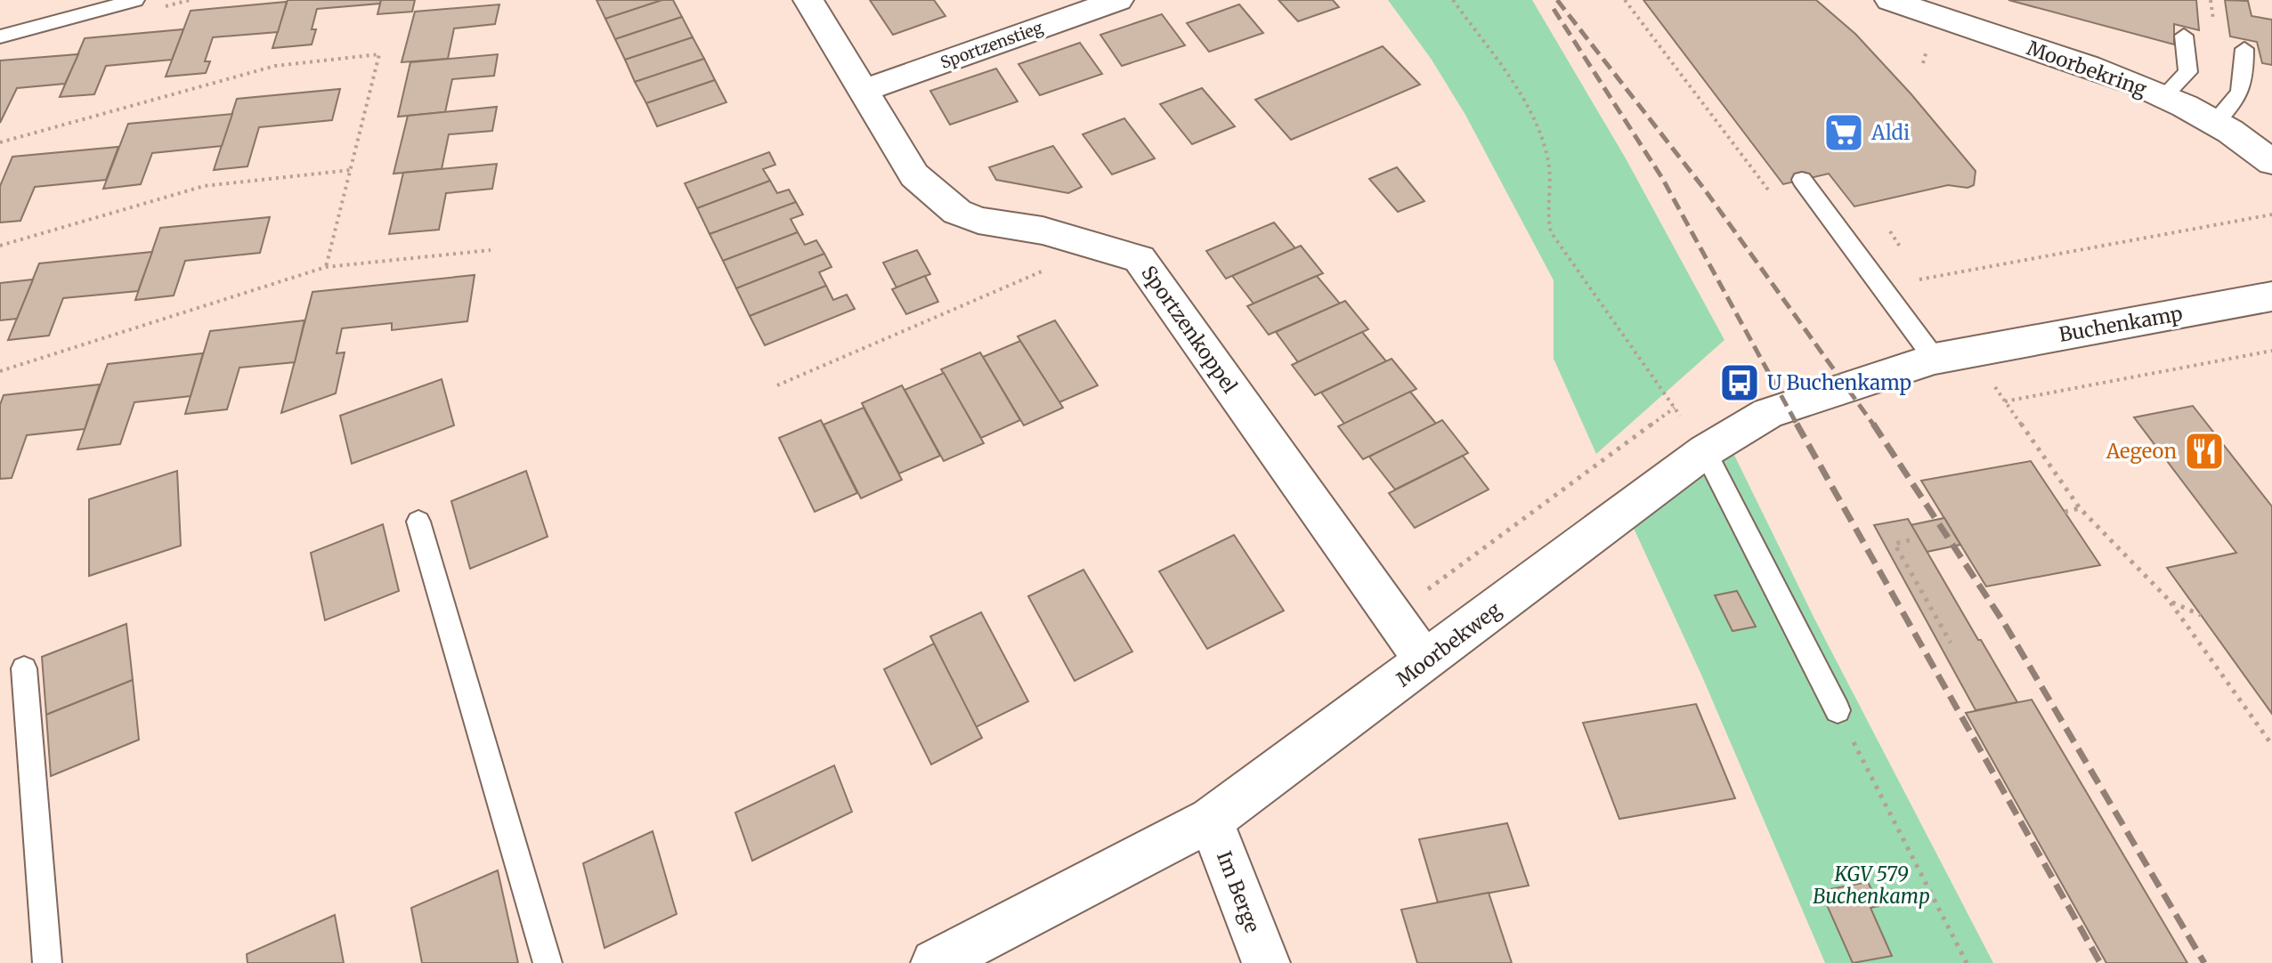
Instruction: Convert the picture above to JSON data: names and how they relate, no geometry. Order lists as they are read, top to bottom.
{
  "streets": {
    "street": [
      "Sportzenstieg",
      "Moorbekring",
      "Buchenkamp",
      "Sportzenkoppel",
      "Moorbekweg",
      "Im Berge"
    ]
  },
  "crossings": [
    ["Sportzenstieg", "Sportzenkoppel"],
    ["Buchenkamp", "Moorbekweg"],
    ["Sportzenkoppel", "Moorbekweg"],
    ["Moorbekweg", "Im Berge"]
  ],
  "parks": ["KGV 579 Buchenkamp"],
  "places": {
    "supermarket": ["Aldi"],
    "bus stop": ["U Buchenkamp"],
    "restaurant": ["Aegeon"]
  }
}
